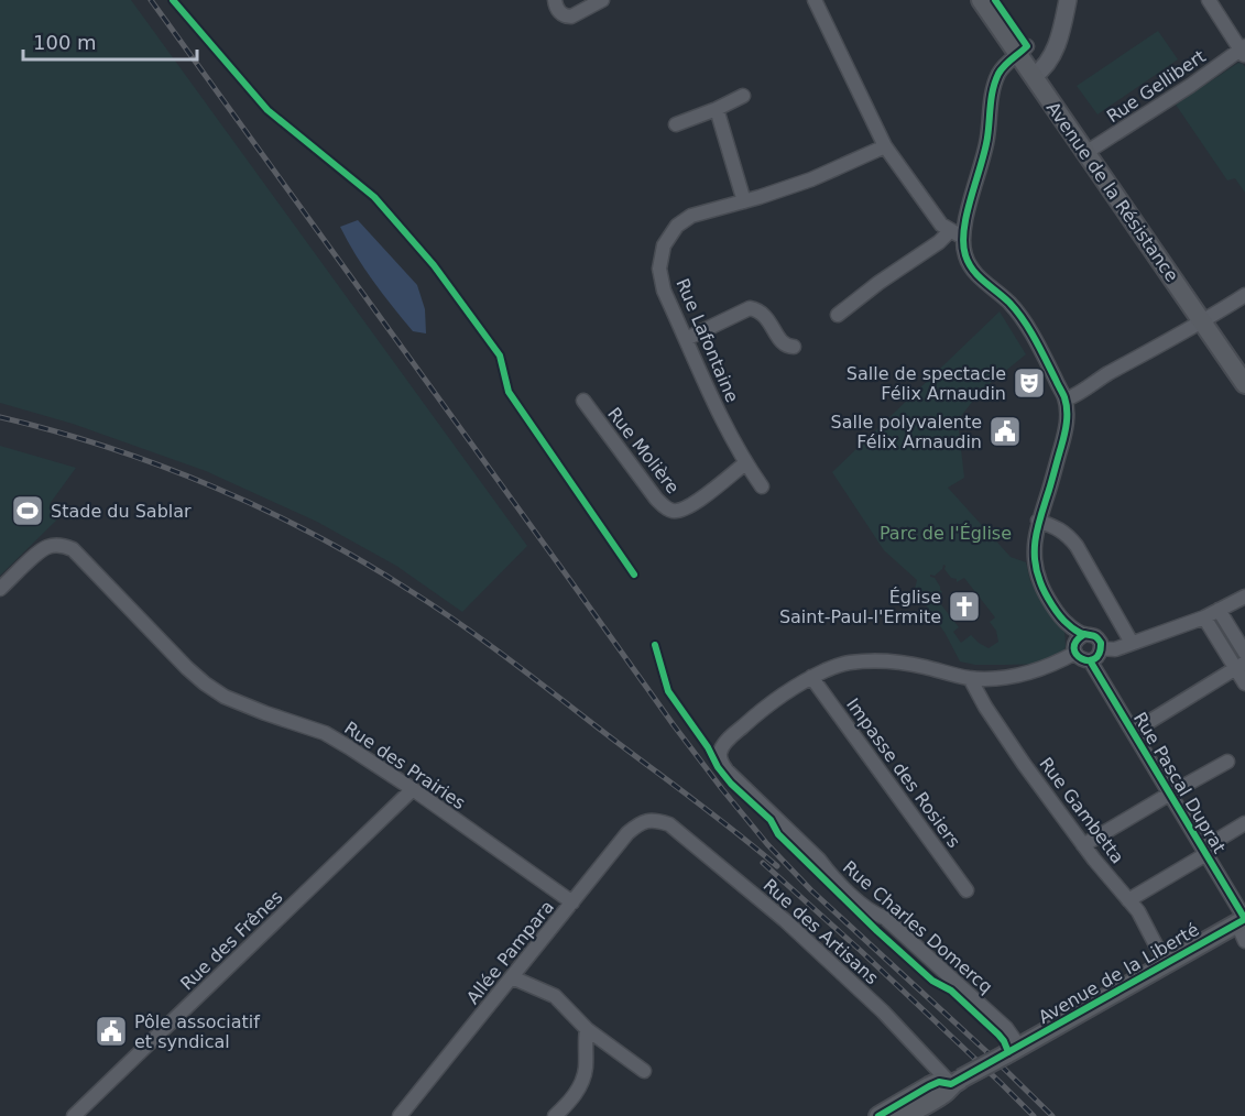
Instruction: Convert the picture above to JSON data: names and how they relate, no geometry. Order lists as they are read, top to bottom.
{
  "streets": {
    "main road": ["Avenue de la Résistance", "Avenue de la Liberté"],
    "street": [
      "Rue Gellibert",
      "Rue Lafontaine",
      "Rue Molière",
      "Rue des Prairies",
      "Impasse des Rosiers",
      "Rue Pascal Duprat",
      "Rue Gambetta",
      "Rue Charles Domercq",
      "Rue des Artisans",
      "Rue des Frênes",
      "Allée Pampara"
    ]
  },
  "crossings": [
    ["Rue Gellibert", "Avenue de la Résistance"],
    ["Rue Lafontaine", "Rue Molière"],
    ["Rue des Prairies", "Rue des Frênes"],
    ["Rue des Prairies", "Allée Pampara"],
    ["Impasse des Rosiers", "Rue Charles Domercq"],
    ["Rue Pascal Duprat", "Avenue de la Liberté"],
    ["Rue Gambetta", "Avenue de la Liberté"],
    ["Rue Charles Domercq", "Avenue de la Liberté"],
    ["Rue des Artisans", "Allée Pampara"],
    ["Rue des Artisans", "Avenue de la Liberté"]
  ],
  "parks": ["Parc de l'Église"],
  "places": {
    "theatre": ["Salle de spectacle Félix Arnaudin"],
    "public building": ["Salle polyvalente Félix Arnaudin", "Pôle associatif et syndical"],
    "sports": ["Stade du Sablar"],
    "church": ["Église Saint-Paul-l'Ermite"]
  },
  "scale_bar": "100 m"
}
